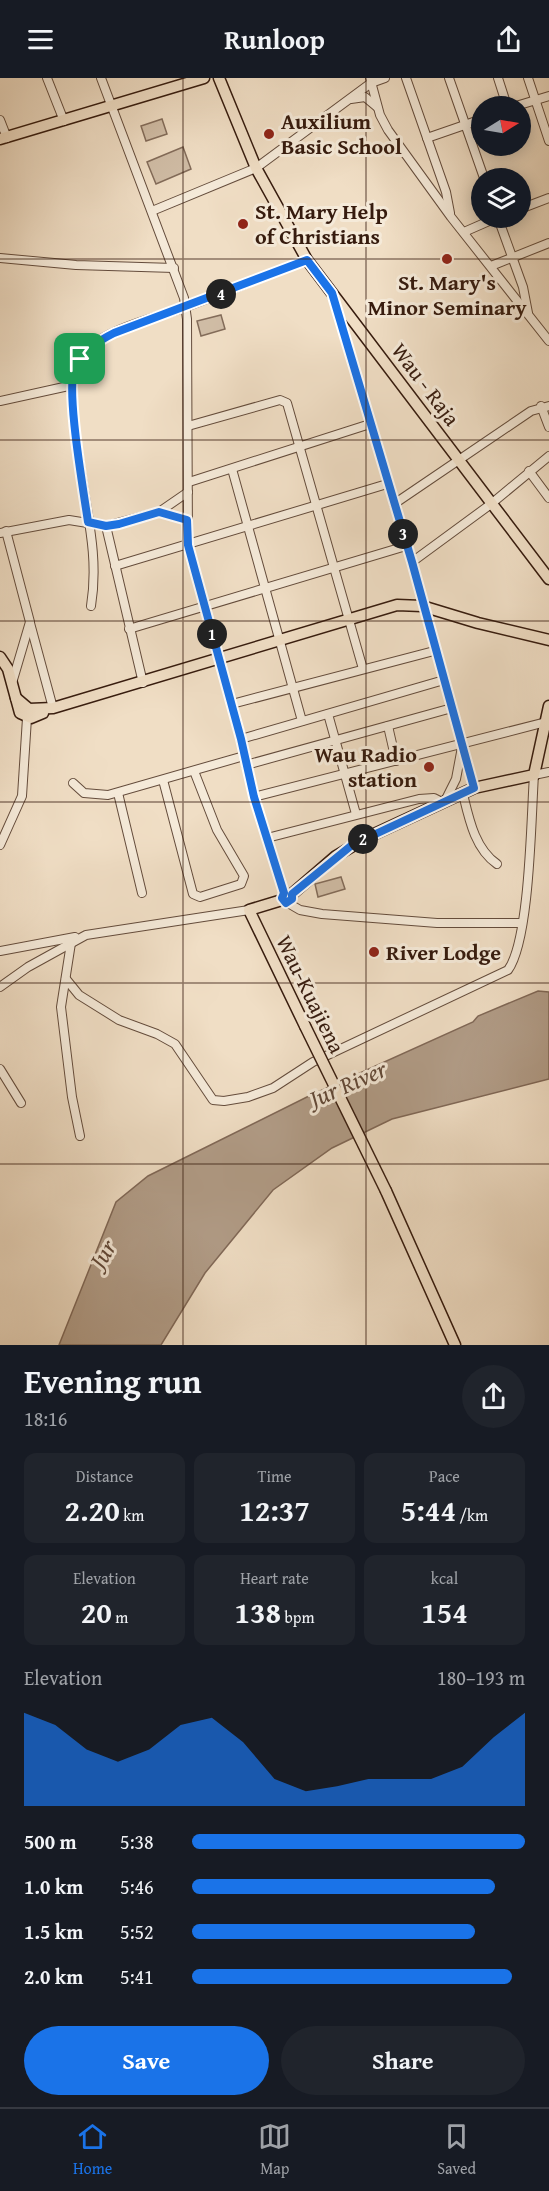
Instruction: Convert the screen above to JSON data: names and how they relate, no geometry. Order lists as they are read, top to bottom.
{
  "streets": {
    "main road": ["Wau - Raja", "Wau-Kuajiena"]
  },
  "water": ["Jur River", "Jur"],
  "places": [
    "Auxilium Basic School",
    "St. Mary Help of Christians",
    "St. Mary's Minor Seminary",
    "Wau Radio station",
    "River Lodge"
  ],
  "north": "right",
  "page": {
    "header": "Runloop",
    "pins": [
      "4",
      "3",
      "1",
      "2"
    ],
    "heading": ["Evening run", "18:16"],
    "stats": [
      ["Distance", "2.20 km"],
      ["Time", "12:37"],
      ["Pace", "5:44 /km"],
      ["Elevation", "20 m"],
      ["Heart rate", "138 bpm"],
      ["kcal", "154"]
    ],
    "chart": ["Elevation", "180–193 m"],
    "list": [
      {
        "name": "500 m",
        "note": "5:38"
      },
      {
        "name": "1.0 km",
        "note": "5:46"
      },
      {
        "name": "1.5 km",
        "note": "5:52"
      },
      {
        "name": "2.0 km",
        "note": "5:41"
      }
    ],
    "buttons": ["Save", "Share"],
    "tabs": ["Home", "Map", "Saved"]
  }
}
